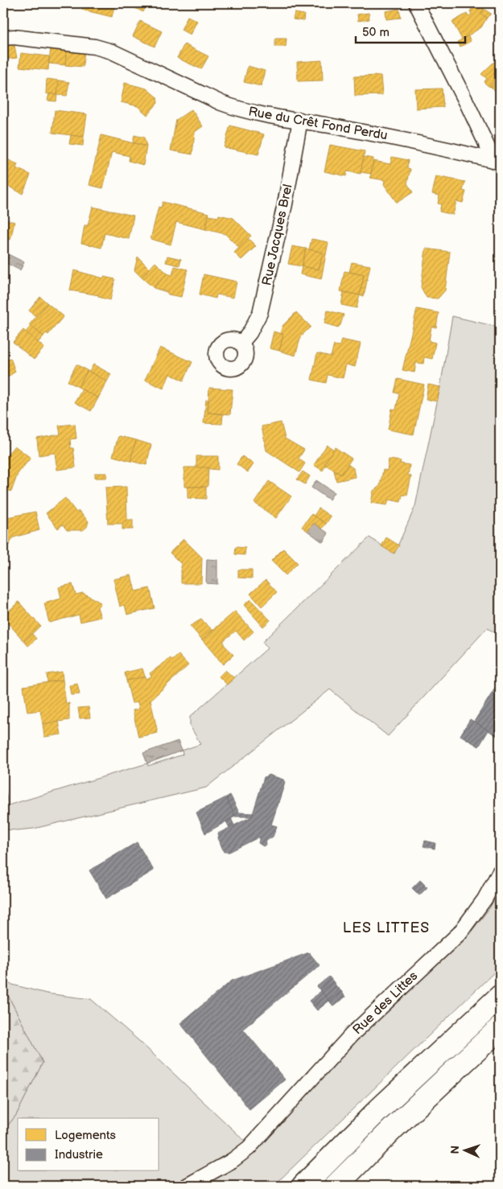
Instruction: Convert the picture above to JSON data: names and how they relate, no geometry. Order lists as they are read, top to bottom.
{
  "streets": {
    "street": ["Rue du Crêt Fond Perdu", "Rue Jacques Brel", "Rue des Littes"]
  },
  "crossings": [
    ["Rue du Crêt Fond Perdu", "Rue Jacques Brel"]
  ],
  "districts": ["LES LITTES"],
  "legend": ["Logements", "Industrie"],
  "scale_bar": "50 m",
  "north": "left"
}
